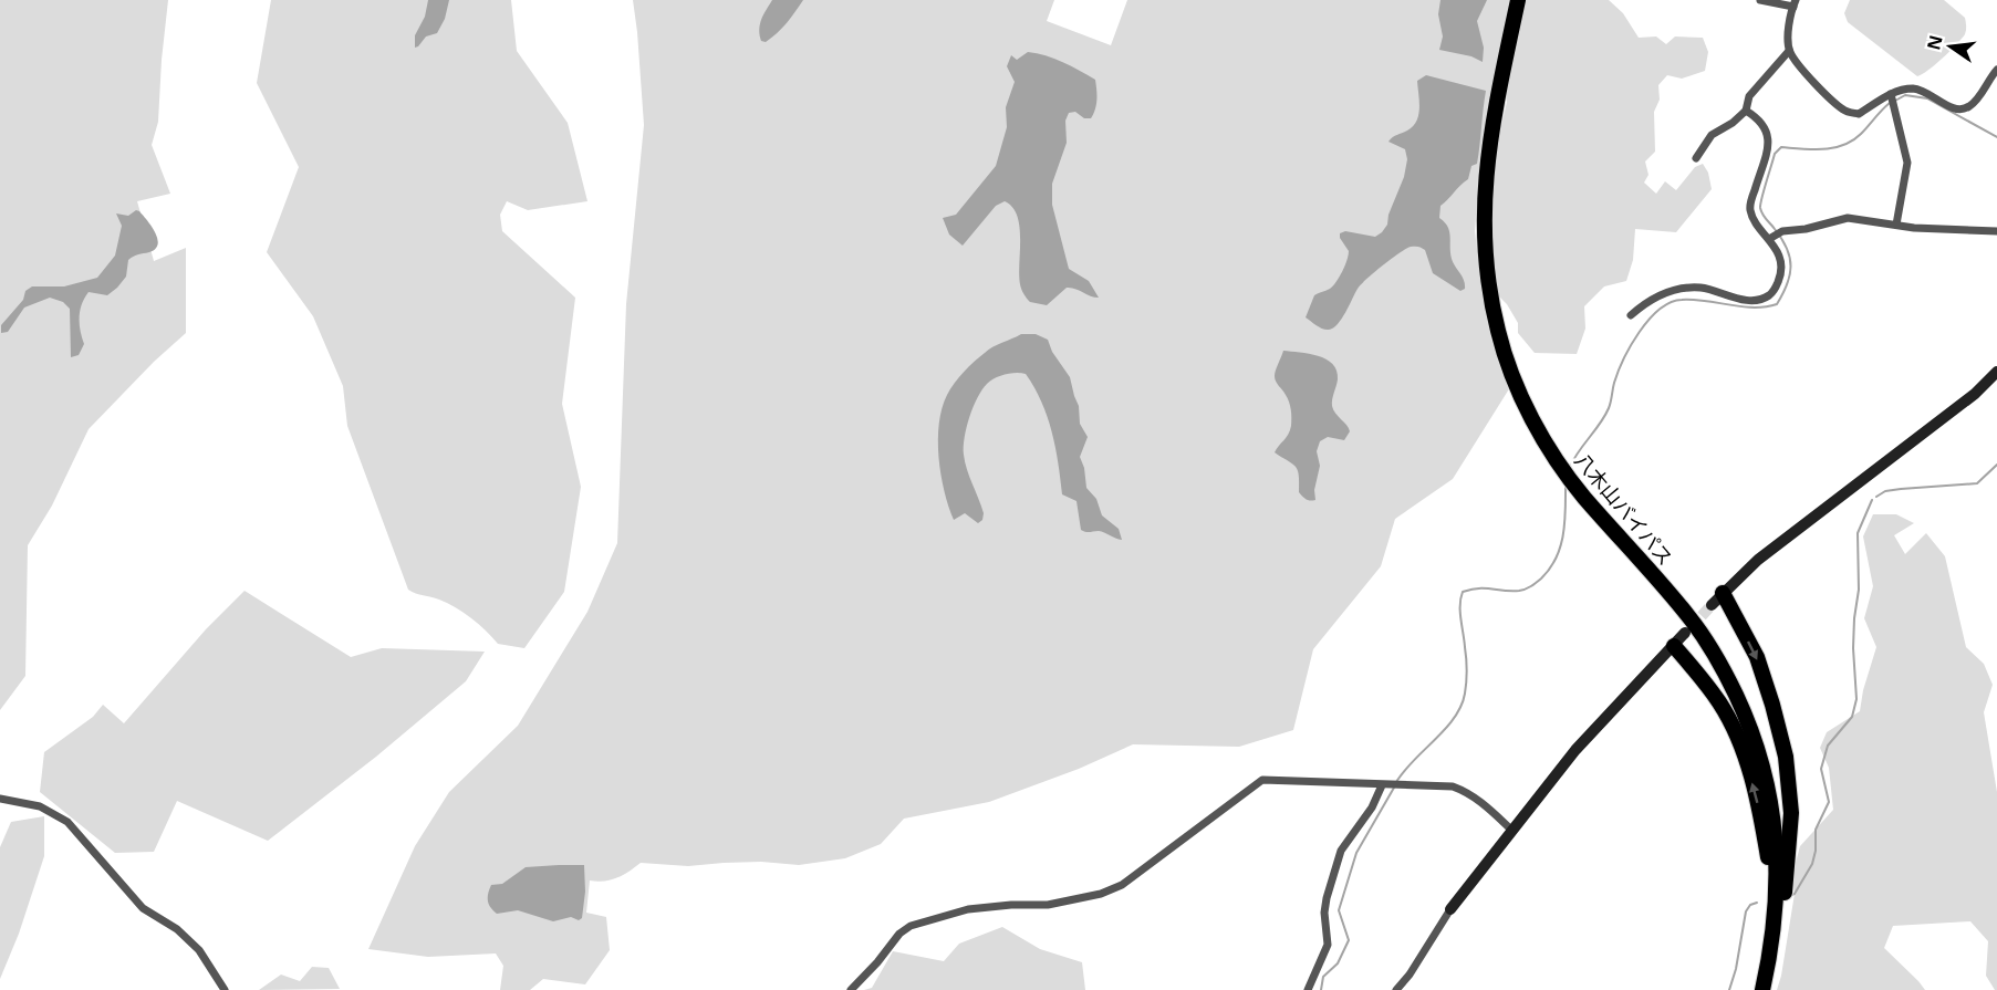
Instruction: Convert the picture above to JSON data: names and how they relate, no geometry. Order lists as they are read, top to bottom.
{
  "streets": {
    "highway": ["八木山バイパス"]
  },
  "north": "left"
}
